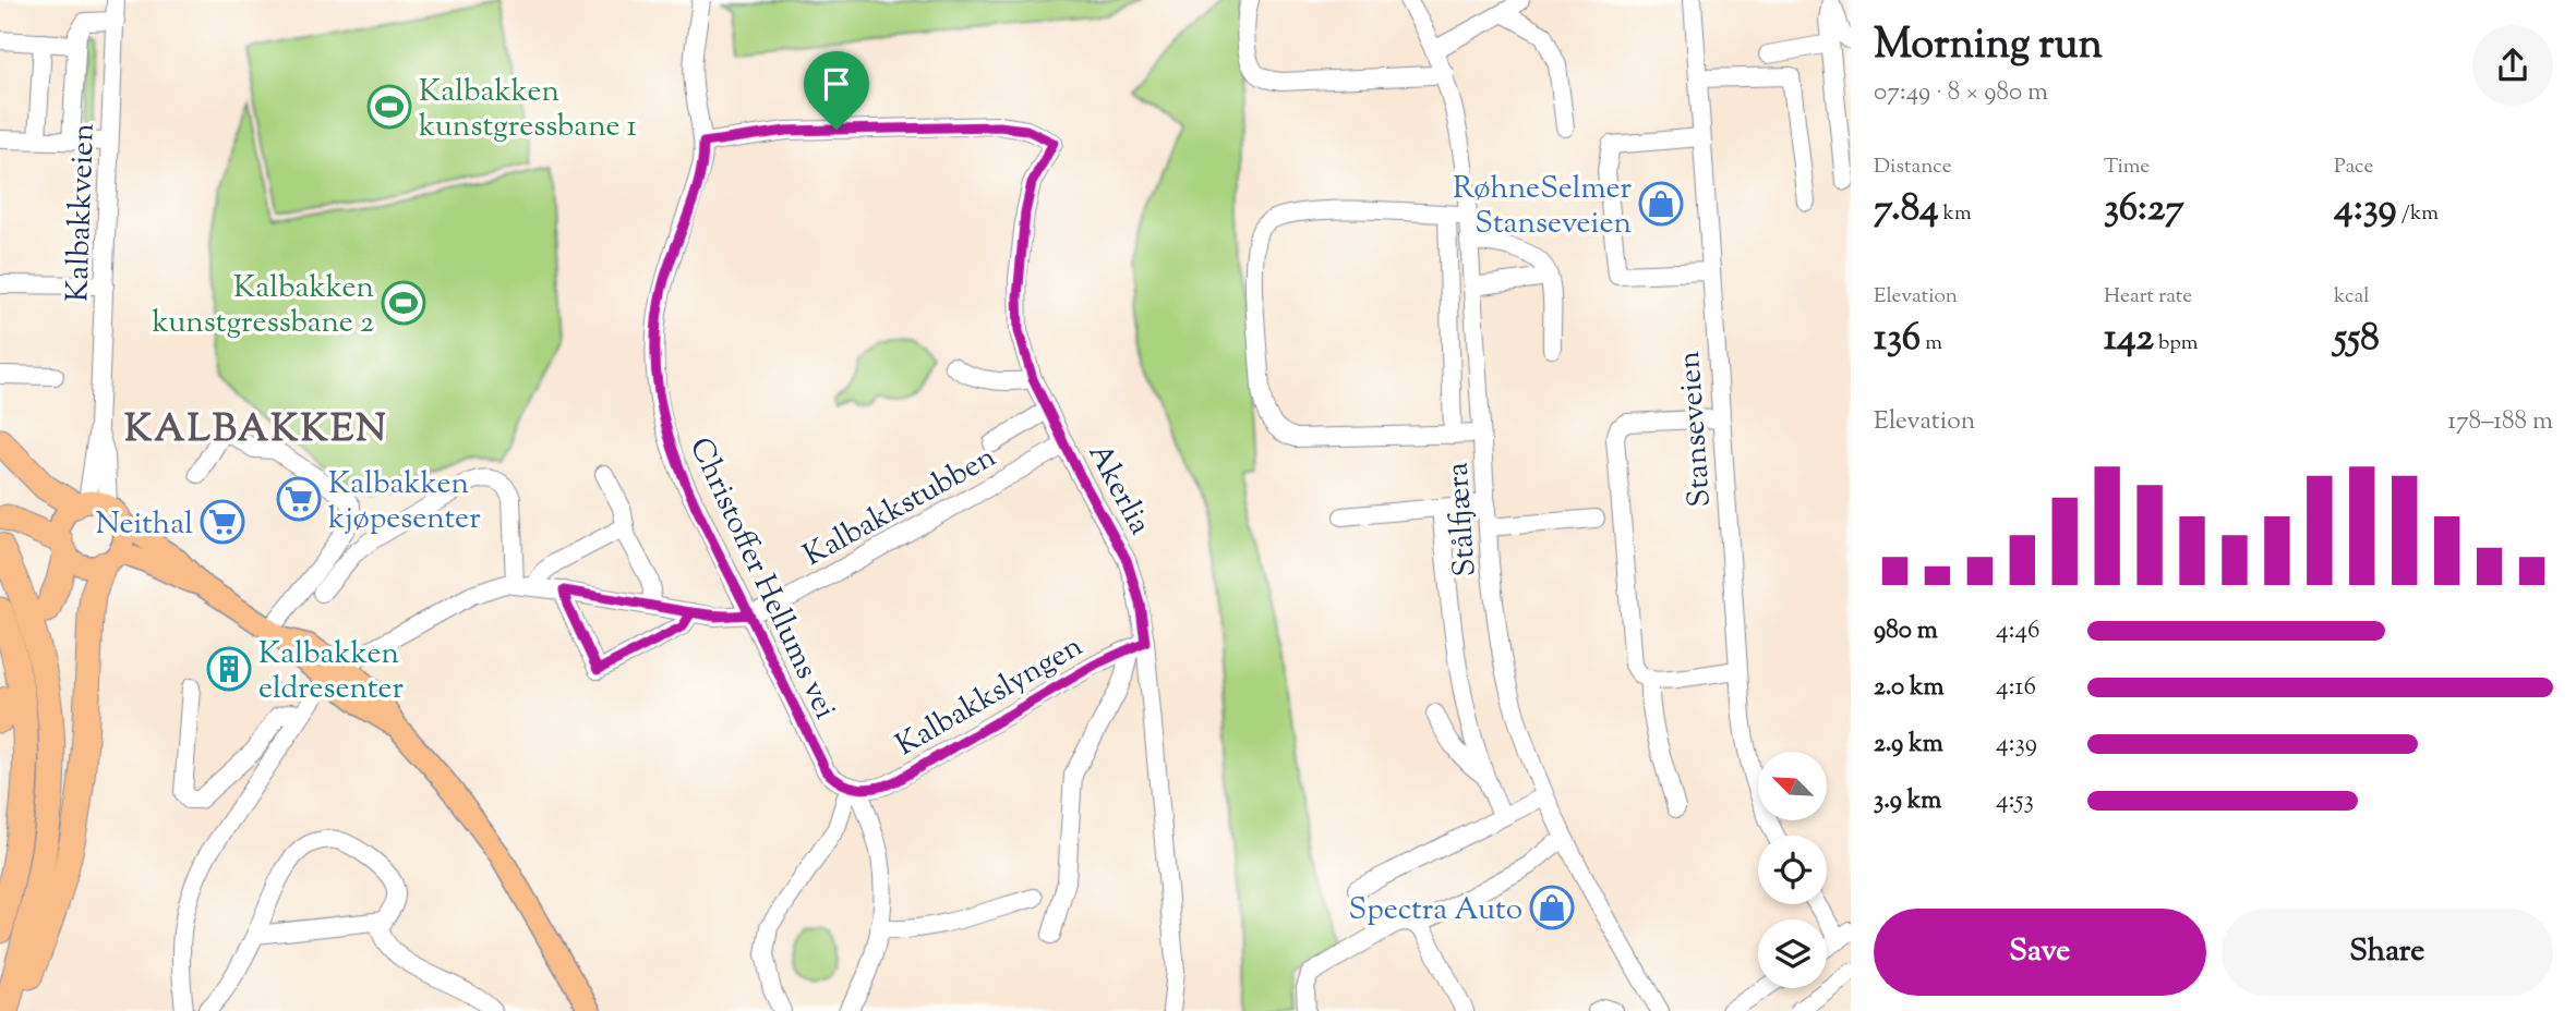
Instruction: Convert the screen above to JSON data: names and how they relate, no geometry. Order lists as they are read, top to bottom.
{
  "streets": {
    "street": [
      "Kalbakkveien",
      "Stanseveien",
      "Akerlia",
      "Kalbakkstubben",
      "Stålfjæra",
      "Christoffer Hellums vei",
      "Kalbakkslyngen"
    ]
  },
  "crossings": [
    ["Akerlia", "Kalbakkstubben"],
    ["Akerlia", "Christoffer Hellums vei"],
    ["Akerlia", "Kalbakkslyngen"],
    ["Kalbakkstubben", "Christoffer Hellums vei"],
    ["Christoffer Hellums vei", "Kalbakkslyngen"]
  ],
  "districts": ["KALBAKKEN"],
  "places": {
    "sports": ["Kalbakken kunstgressbane 1", "Kalbakken kunstgressbane 2"],
    "shop": ["RøhneSelmer Stanseveien", "Spectra Auto"],
    "supermarket": ["Kalbakken kjøpesenter", "Neithal"],
    "building": ["Kalbakken eldresenter"]
  },
  "north": "top left",
  "page": {
    "heading": ["Morning run", "07:49 · 8 × 980 m"],
    "stats": [
      ["Distance", "7.84 km"],
      ["Time", "36:27"],
      ["Pace", "4:39 /km"],
      ["Elevation", "136 m"],
      ["Heart rate", "142 bpm"],
      ["kcal", "558"]
    ],
    "chart": ["Elevation", "178–188 m"],
    "list": [
      {
        "name": "980 m",
        "note": "4:46"
      },
      {
        "name": "2.0 km",
        "note": "4:16"
      },
      {
        "name": "2.9 km",
        "note": "4:39"
      },
      {
        "name": "3.9 km",
        "note": "4:53"
      }
    ],
    "buttons": ["Save", "Share"]
  }
}
